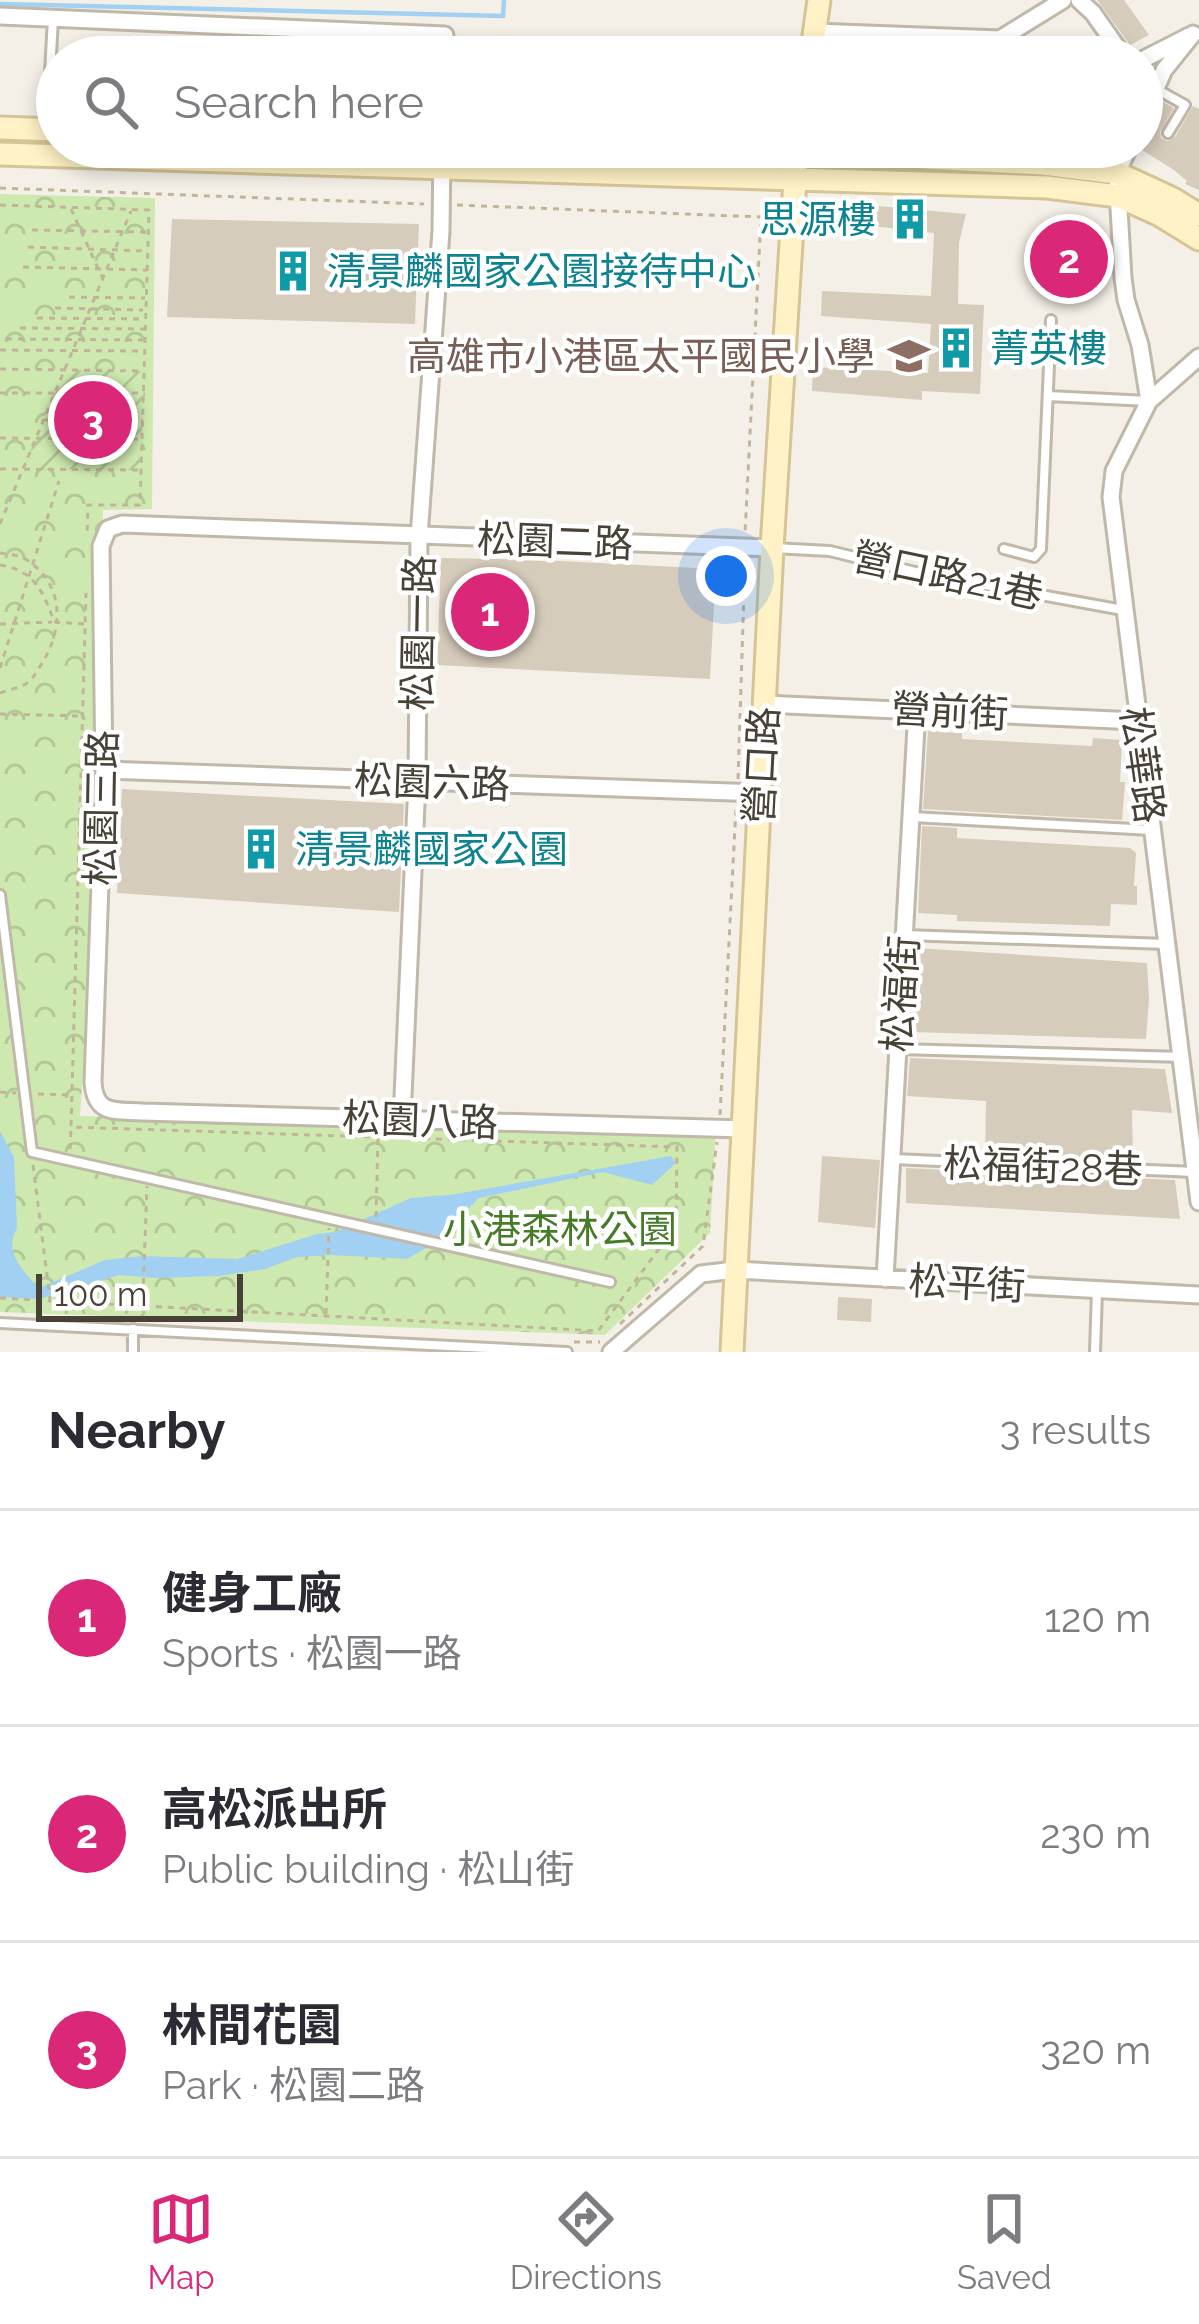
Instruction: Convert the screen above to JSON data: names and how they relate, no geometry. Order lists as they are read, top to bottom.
{
  "streets": {
    "street": [
      "松園二路",
      "松園一路",
      "營前街",
      "營口路",
      "松華路",
      "松園六路",
      "松園三路",
      "松福街",
      "松園八路",
      "松平街"
    ],
    "lane": ["營口路21巷", "松福街28巷"]
  },
  "crossings": [
    ["松園二路", "營口路21巷"],
    ["松園二路", "松園一路"],
    ["松園二路", "營口路"],
    ["松園二路", "松園三路"],
    ["營口路21巷", "營口路"],
    ["營口路21巷", "松華路"],
    ["松園一路", "松園六路"],
    ["松園一路", "松園八路"],
    ["營前街", "營口路"],
    ["營前街", "松華路"],
    ["營前街", "松福街"],
    ["營口路", "松園六路"],
    ["營口路", "松園八路"],
    ["營口路", "松平街"],
    ["松華路", "松福街28巷"],
    ["松園六路", "松園三路"],
    ["松園三路", "松園八路"],
    ["松福街", "松福街28巷"],
    ["松福街", "松平街"]
  ],
  "parks": ["小港森林公園"],
  "places": {
    "building": [
      "思源樓",
      "清景麟國家公園接待中心",
      "菁英樓",
      "清景麟國家公園"
    ],
    "school or university": ["高雄市小港區太平國民小學"]
  },
  "scale_bar": "100 m",
  "page": {
    "search": "Search here",
    "pins": ["2", "3", "1"],
    "scale": "100 m",
    "heading": ["Nearby", "3 results"],
    "list": [
      {
        "mark": "1",
        "name": "健身工廠",
        "note": "Sports · 松園一路",
        "value": "120 m"
      },
      {
        "mark": "2",
        "name": "高松派出所",
        "note": "Public building · 松山街",
        "value": "230 m"
      },
      {
        "mark": "3",
        "name": "林間花園",
        "note": "Park · 松園二路",
        "value": "320 m"
      }
    ],
    "nav": ["Map", "Directions", "Saved"]
  }
}
